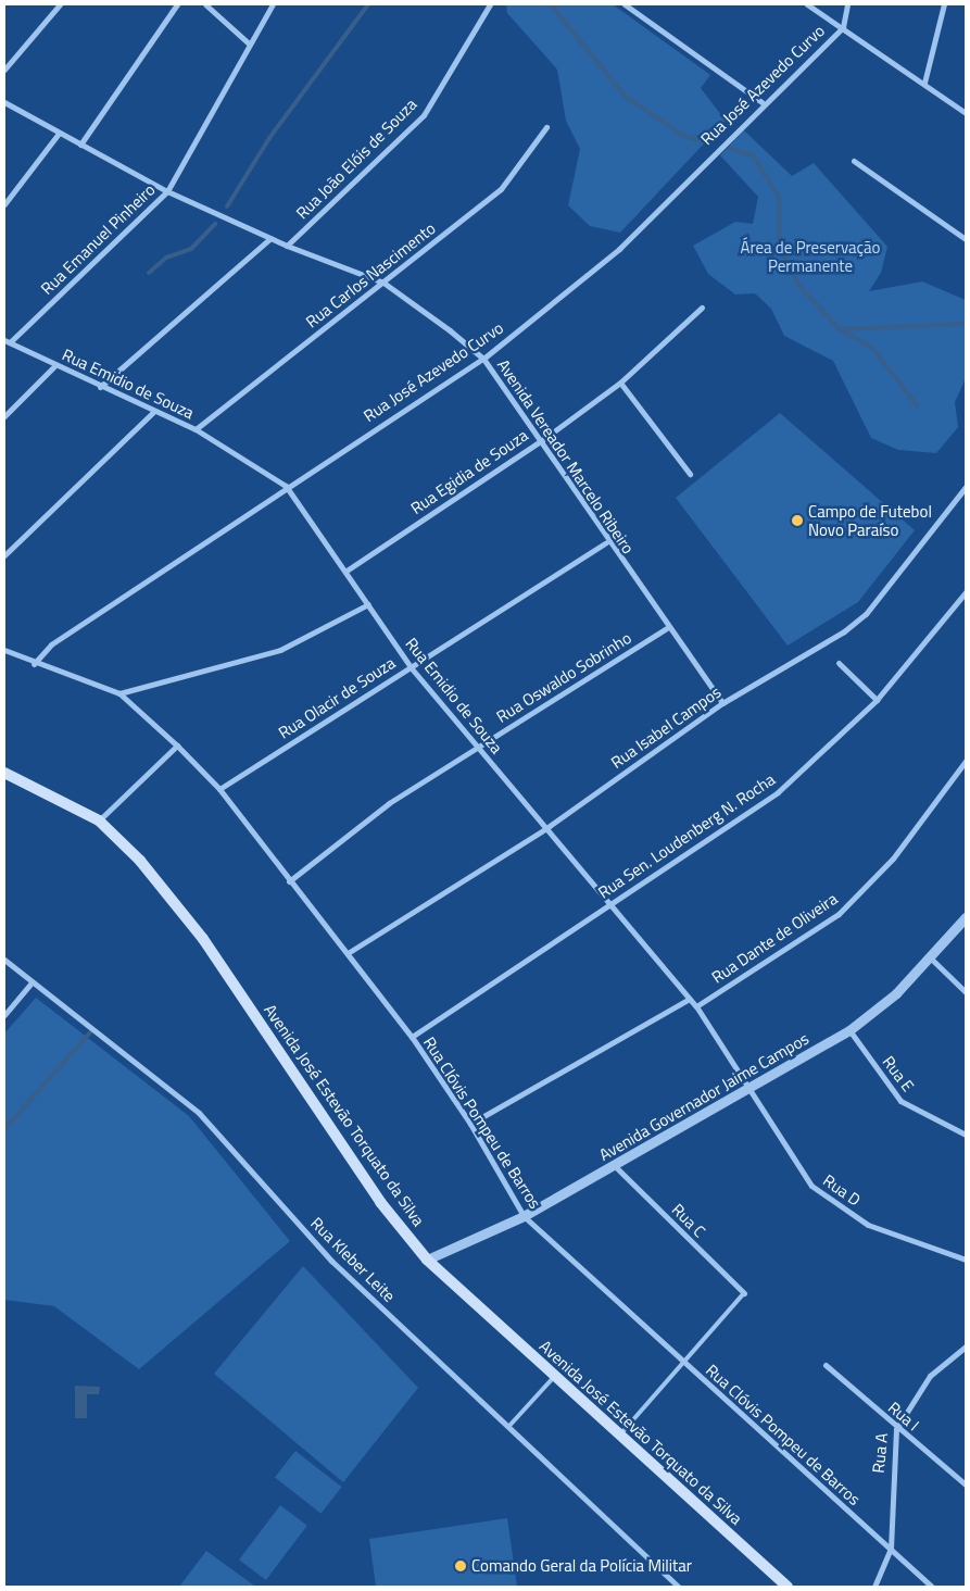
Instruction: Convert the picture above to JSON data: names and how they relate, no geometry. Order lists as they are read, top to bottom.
{
  "streets": {
    "main road": ["Avenida José Estevão Torquato da Silva"],
    "street": [
      "Rua José Azevedo Curvo",
      "Rua João Elóis de Souza",
      "Rua Emanuel Pinheiro",
      "Rua Carlos Nascimento",
      "Rua Emidio de Souza",
      "Avenida Vereador Marcelo Ribeiro",
      "Rua Egidia de Souza",
      "Rua Oswaldo Sobrinho",
      "Rua Olacir de Souza",
      "Rua Isabel Campos",
      "Rua Sen. Loudenberg N. Rocha",
      "Rua Dante de Oliveira",
      "Rua E",
      "Avenida Governador Jaime Campos",
      "Rua Clóvis Pompeu de Barros",
      "Rua D",
      "Rua C",
      "Rua Kleber Leite",
      "Rua I",
      "Rua A"
    ]
  },
  "crossings": [
    ["Rua José Azevedo Curvo", "Rua Emidio de Souza"],
    ["Rua José Azevedo Curvo", "Avenida Vereador Marcelo Ribeiro"],
    ["Rua José Azevedo Curvo", "Rua Clóvis Pompeu de Barros"],
    ["Rua João Elóis de Souza", "Avenida Vereador Marcelo Ribeiro"],
    ["Rua Emanuel Pinheiro", "Rua Emidio de Souza"],
    ["Rua Emanuel Pinheiro", "Avenida Vereador Marcelo Ribeiro"],
    ["Rua Carlos Nascimento", "Rua Emidio de Souza"],
    ["Rua Carlos Nascimento", "Avenida Vereador Marcelo Ribeiro"],
    ["Rua Emidio de Souza", "Rua Egidia de Souza"],
    ["Rua Emidio de Souza", "Rua Oswaldo Sobrinho"],
    ["Rua Emidio de Souza", "Rua Olacir de Souza"],
    ["Rua Emidio de Souza", "Rua Isabel Campos"],
    ["Rua Emidio de Souza", "Rua Sen. Loudenberg N. Rocha"],
    ["Rua Emidio de Souza", "Rua Dante de Oliveira"],
    ["Rua Emidio de Souza", "Avenida Governador Jaime Campos"],
    ["Rua Emidio de Souza", "Rua D"],
    ["Avenida Vereador Marcelo Ribeiro", "Rua Egidia de Souza"],
    ["Avenida Vereador Marcelo Ribeiro", "Rua Oswaldo Sobrinho"],
    ["Avenida Vereador Marcelo Ribeiro", "Rua Olacir de Souza"],
    ["Avenida Vereador Marcelo Ribeiro", "Rua Isabel Campos"],
    ["Rua Oswaldo Sobrinho", "Rua Clóvis Pompeu de Barros"],
    ["Rua Olacir de Souza", "Rua Clóvis Pompeu de Barros"],
    ["Rua Isabel Campos", "Rua Clóvis Pompeu de Barros"],
    ["Rua Sen. Loudenberg N. Rocha", "Rua Clóvis Pompeu de Barros"],
    ["Rua E", "Avenida Governador Jaime Campos"],
    ["Avenida Governador Jaime Campos", "Avenida José Estevão Torquato da Silva"],
    ["Avenida Governador Jaime Campos", "Rua Clóvis Pompeu de Barros"],
    ["Avenida Governador Jaime Campos", "Rua D"],
    ["Avenida Governador Jaime Campos", "Rua C"],
    ["Rua Clóvis Pompeu de Barros", "Rua A"],
    ["Rua I", "Rua A"]
  ],
  "parks": ["Área de Preservação Permanente"],
  "places": ["Campo de Futebol Novo Paraíso", "Comando Geral da Polícia Militar"]
}
